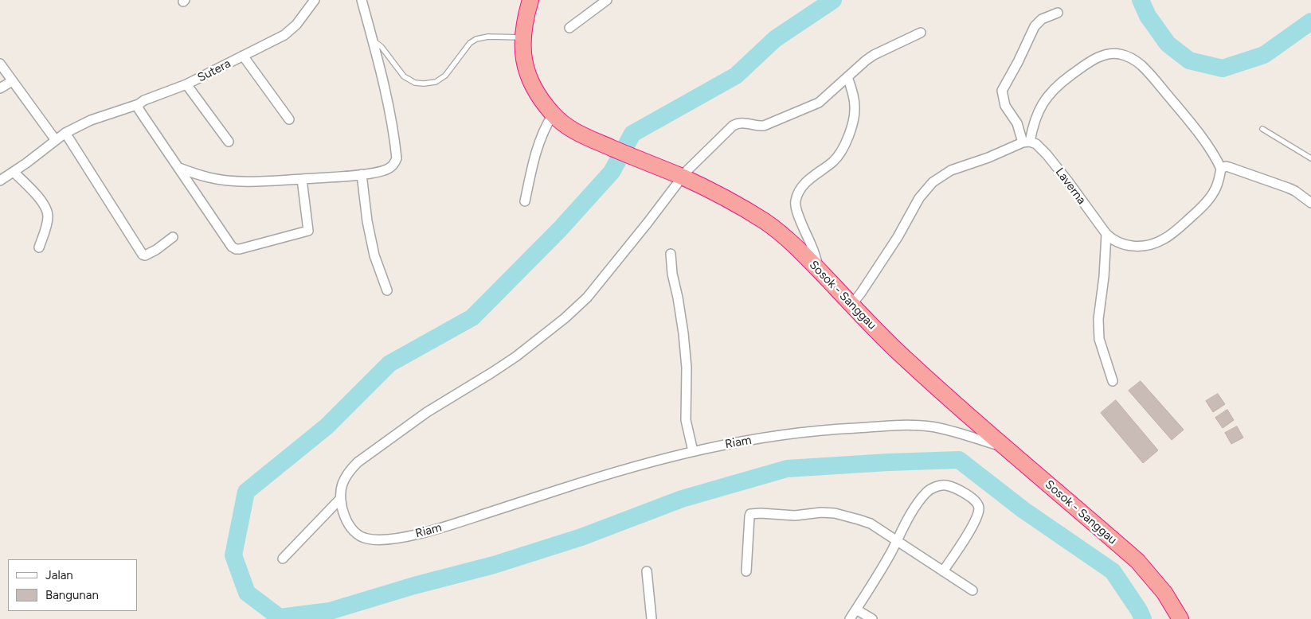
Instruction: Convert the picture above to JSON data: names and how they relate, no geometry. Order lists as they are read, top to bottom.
{
  "streets": {
    "highway": ["Sosok - Sanggau"],
    "street": ["Sutera", "Laverna", "Riam"]
  },
  "crossings": [
    ["Sosok - Sanggau", "Riam"]
  ],
  "legend": ["Jalan", "Bangunan"]
}
